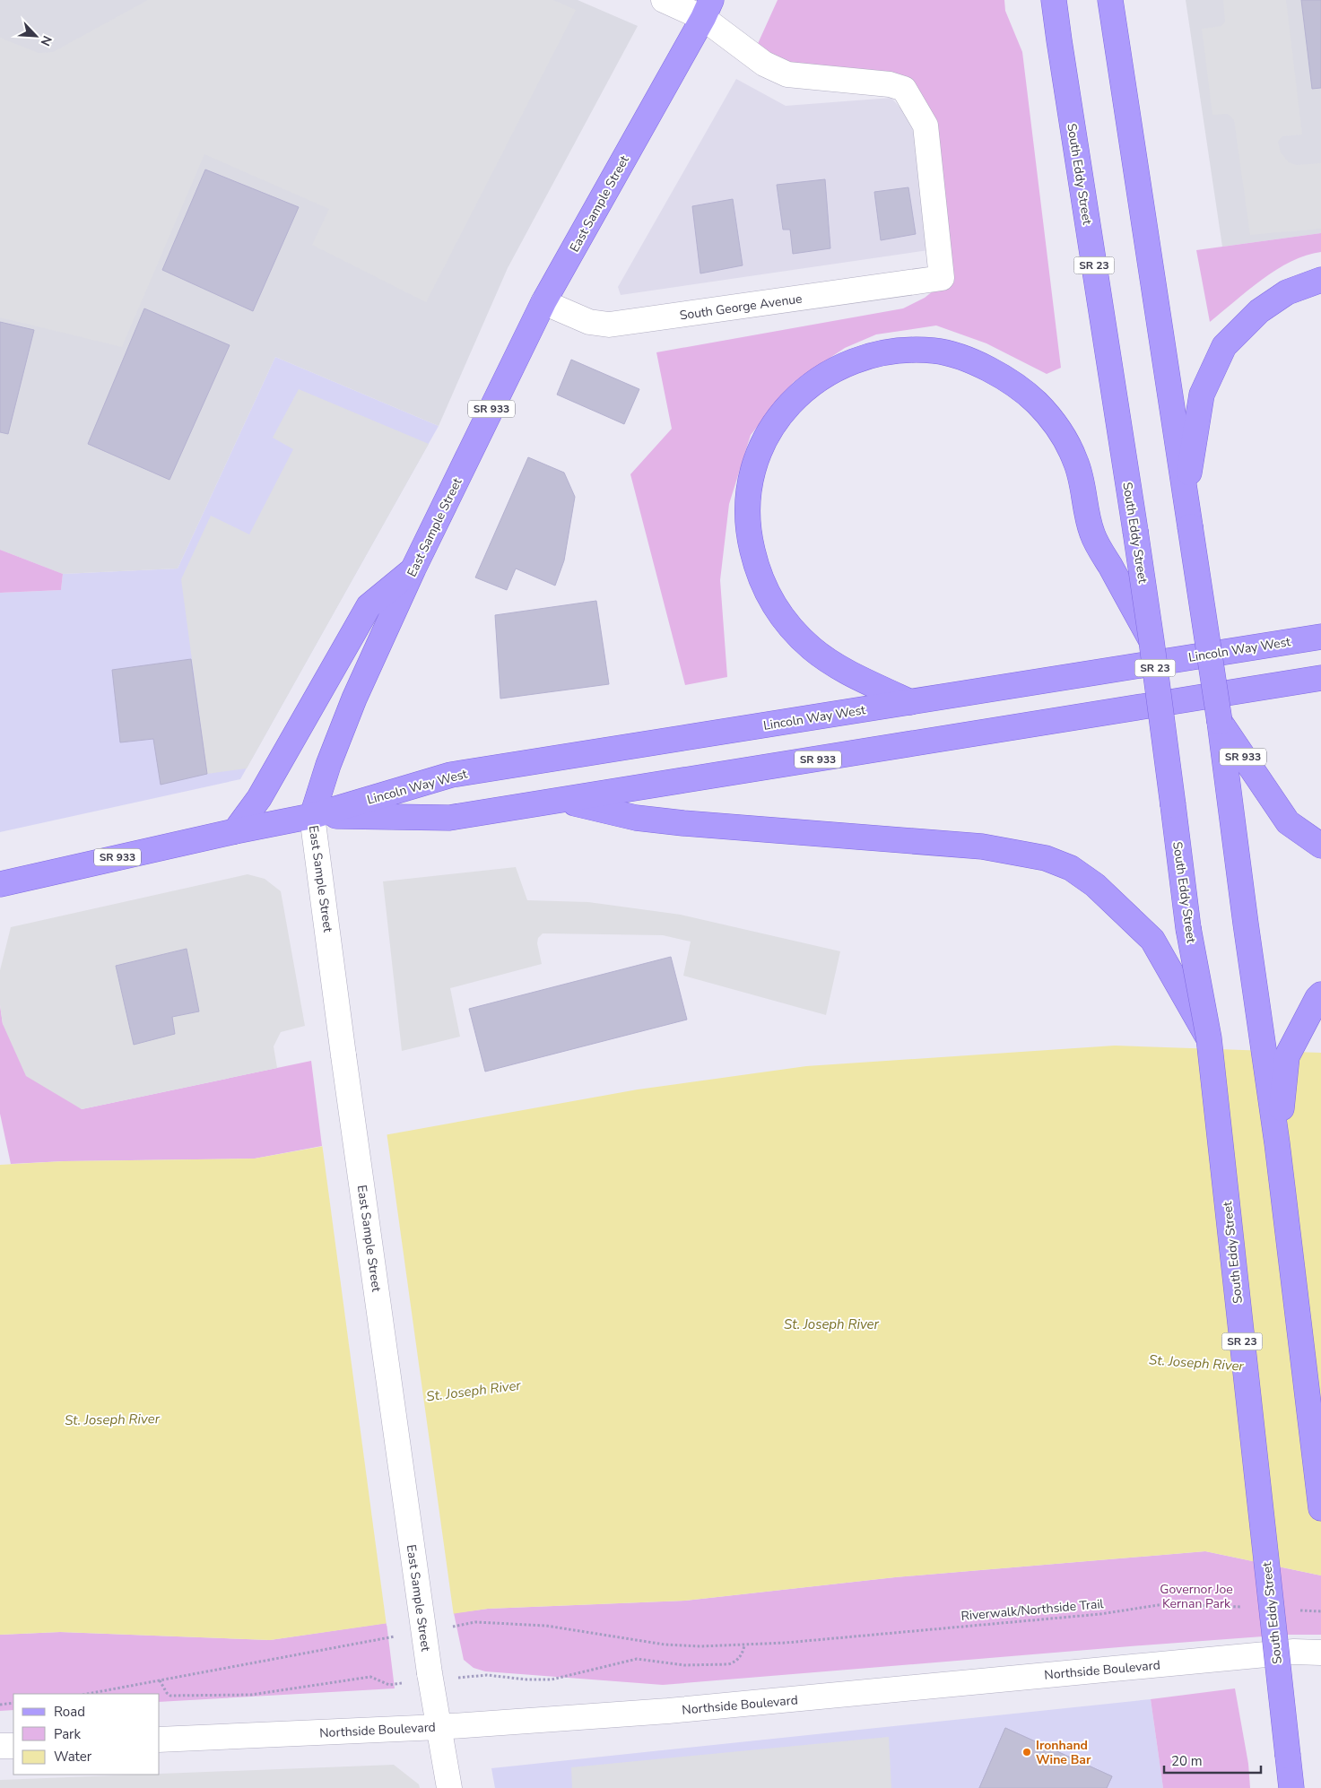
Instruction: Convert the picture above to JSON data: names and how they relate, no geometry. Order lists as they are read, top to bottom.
{
  "streets": {
    "main road": [
      "South Eddy Street",
      "East Sample Street",
      "SR 23",
      "SR 933",
      "Lincoln Way West"
    ],
    "street": ["South George Avenue", "Northside Boulevard"],
    "path": ["Riverwalk/Northside Trail"]
  },
  "crossings": [
    ["East Sample Street", "South George Avenue"],
    ["East Sample Street", "Lincoln Way West"],
    ["East Sample Street", "Northside Boulevard"]
  ],
  "water": ["St. Joseph River"],
  "parks": ["Governor Joe Kernan Park"],
  "places": ["Ironhand Wine Bar"],
  "legend": ["Road", "Park", "Water"],
  "scale_bar": "20 m",
  "north": "bottom right"
}
